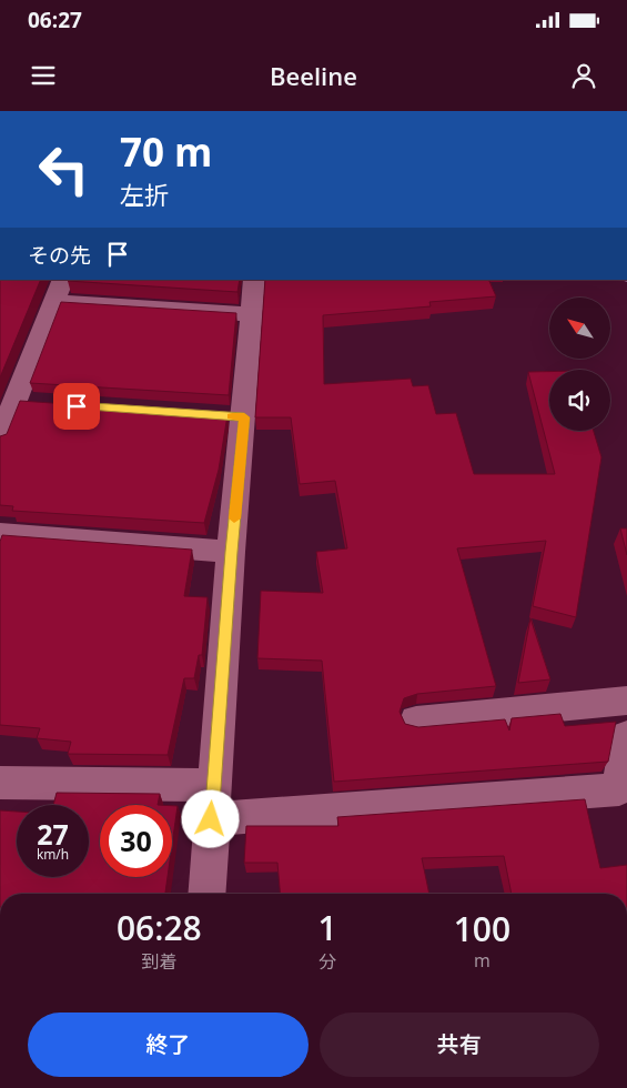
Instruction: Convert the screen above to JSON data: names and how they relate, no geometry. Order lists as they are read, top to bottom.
{
  "north": "top left",
  "page": {
    "status": "06:27",
    "header": "Beeline",
    "turn": ["70 m", "左折"],
    "then": "その先",
    "speed": "27 km/h",
    "limit": "30",
    "eta": [
      "06:28",
      "到着",
      "1",
      "分",
      "100",
      "m"
    ],
    "buttons": ["終了", "共有"]
  }
}
